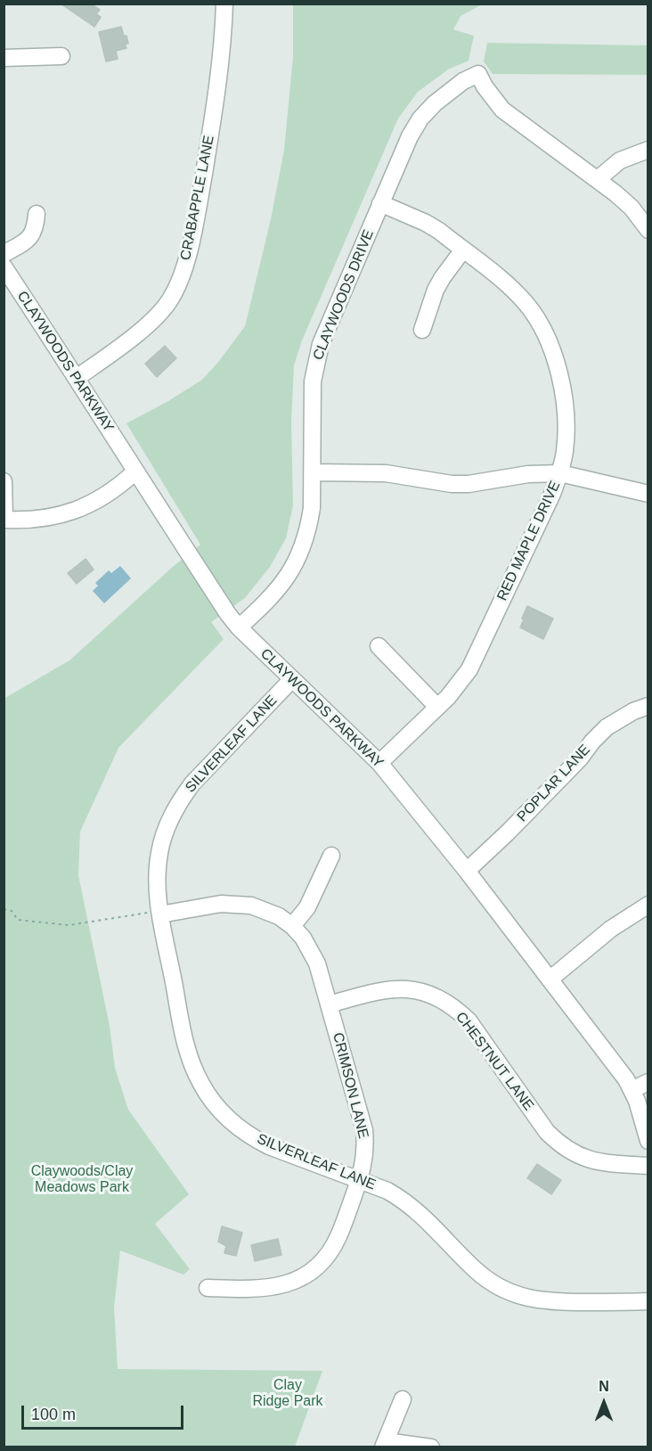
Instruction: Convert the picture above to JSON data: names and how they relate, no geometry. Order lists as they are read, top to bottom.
{
  "streets": {
    "street": [
      "CRABAPPLE LANE",
      "CLAYWOODS DRIVE",
      "CLAYWOODS PARKWAY",
      "RED MAPLE DRIVE",
      "SILVERLEAF LANE",
      "POPLAR LANE",
      "CHESTNUT LANE",
      "CRIMSON LANE"
    ]
  },
  "crossings": [
    ["CRABAPPLE LANE", "CLAYWOODS PARKWAY"],
    ["CLAYWOODS DRIVE", "CLAYWOODS PARKWAY"],
    ["CLAYWOODS DRIVE", "RED MAPLE DRIVE"],
    ["CLAYWOODS PARKWAY", "RED MAPLE DRIVE"],
    ["CLAYWOODS PARKWAY", "SILVERLEAF LANE"],
    ["CLAYWOODS PARKWAY", "POPLAR LANE"],
    ["SILVERLEAF LANE", "CRIMSON LANE"],
    ["CHESTNUT LANE", "CRIMSON LANE"]
  ],
  "parks": ["Claywoods/Clay Meadows Park", "Clay Ridge Park"],
  "scale_bar": "100 m",
  "north": "top"
}
